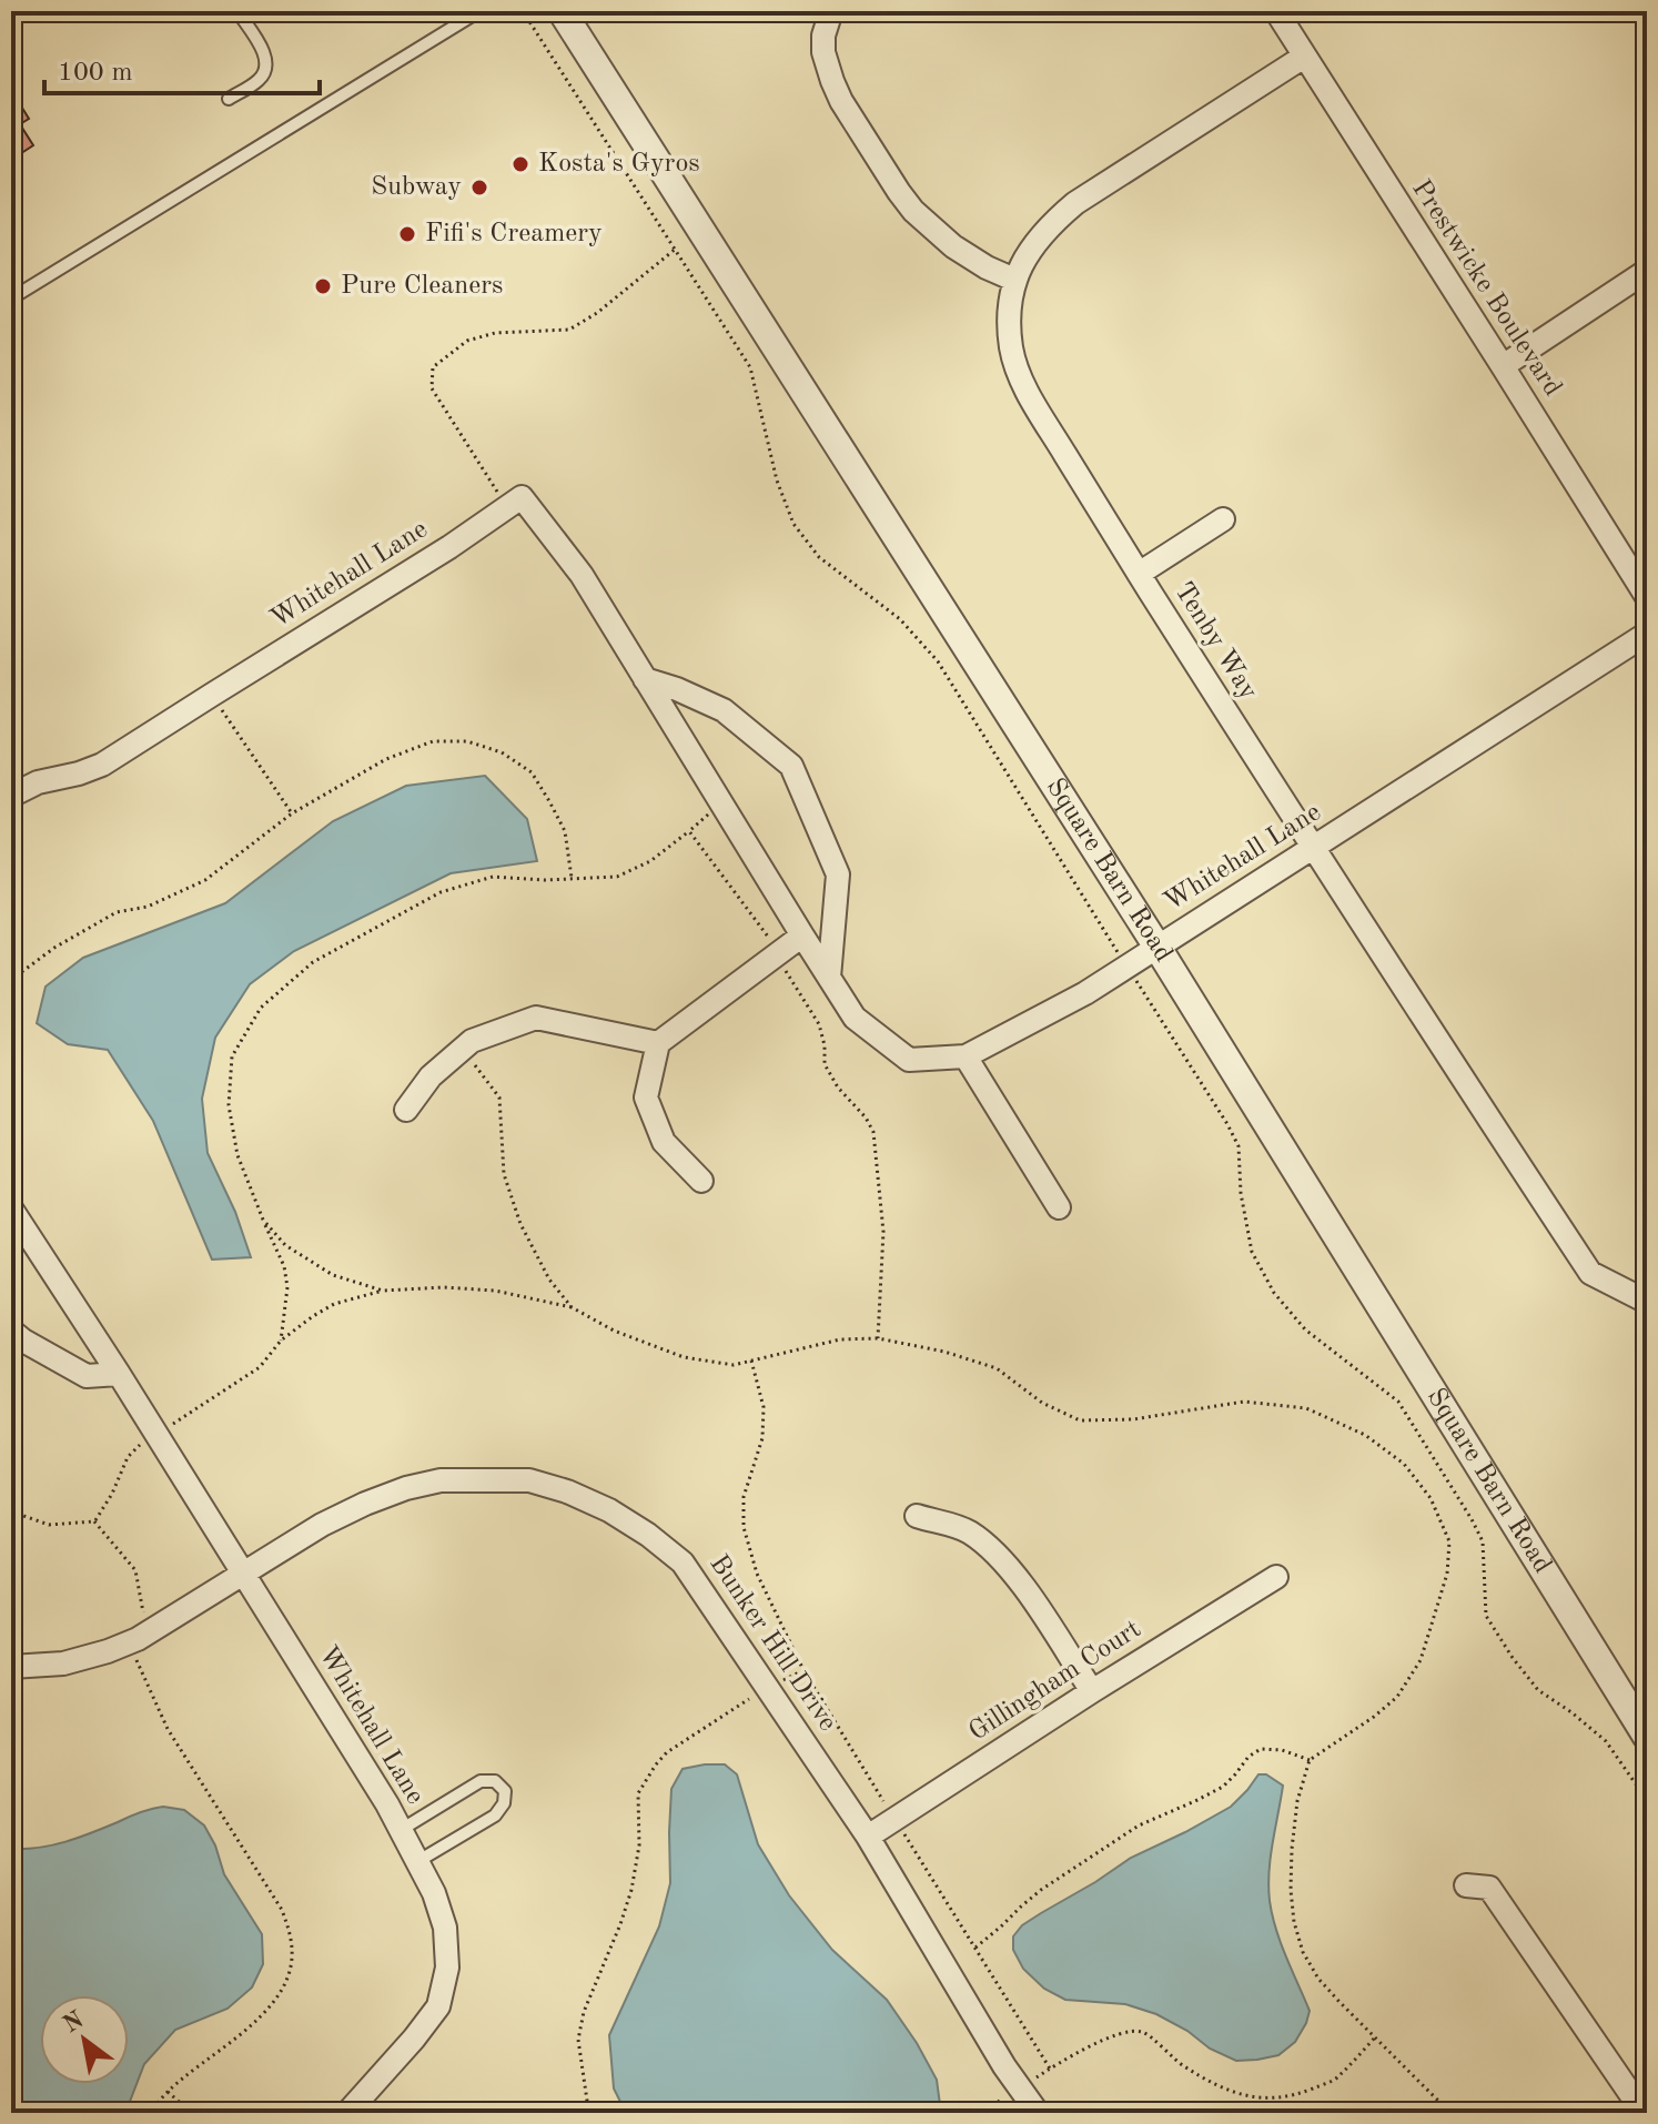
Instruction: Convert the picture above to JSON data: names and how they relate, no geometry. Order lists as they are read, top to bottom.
{
  "streets": {
    "street": [
      "Prestwicke Boulevard",
      "Whitehall Lane",
      "Tenby Way",
      "Square Barn Road",
      "Bunker Hill Drive",
      "Gillingham Court"
    ]
  },
  "crossings": [
    ["Prestwicke Boulevard", "Tenby Way"],
    ["Whitehall Lane", "Tenby Way"],
    ["Whitehall Lane", "Square Barn Road"],
    ["Whitehall Lane", "Bunker Hill Drive"],
    ["Bunker Hill Drive", "Gillingham Court"]
  ],
  "places": [
    "Kosta's Gyros",
    "Subway",
    "Fifi's Creamery",
    "Pure Cleaners"
  ],
  "scale_bar": "100 m",
  "north": "top left"
}
